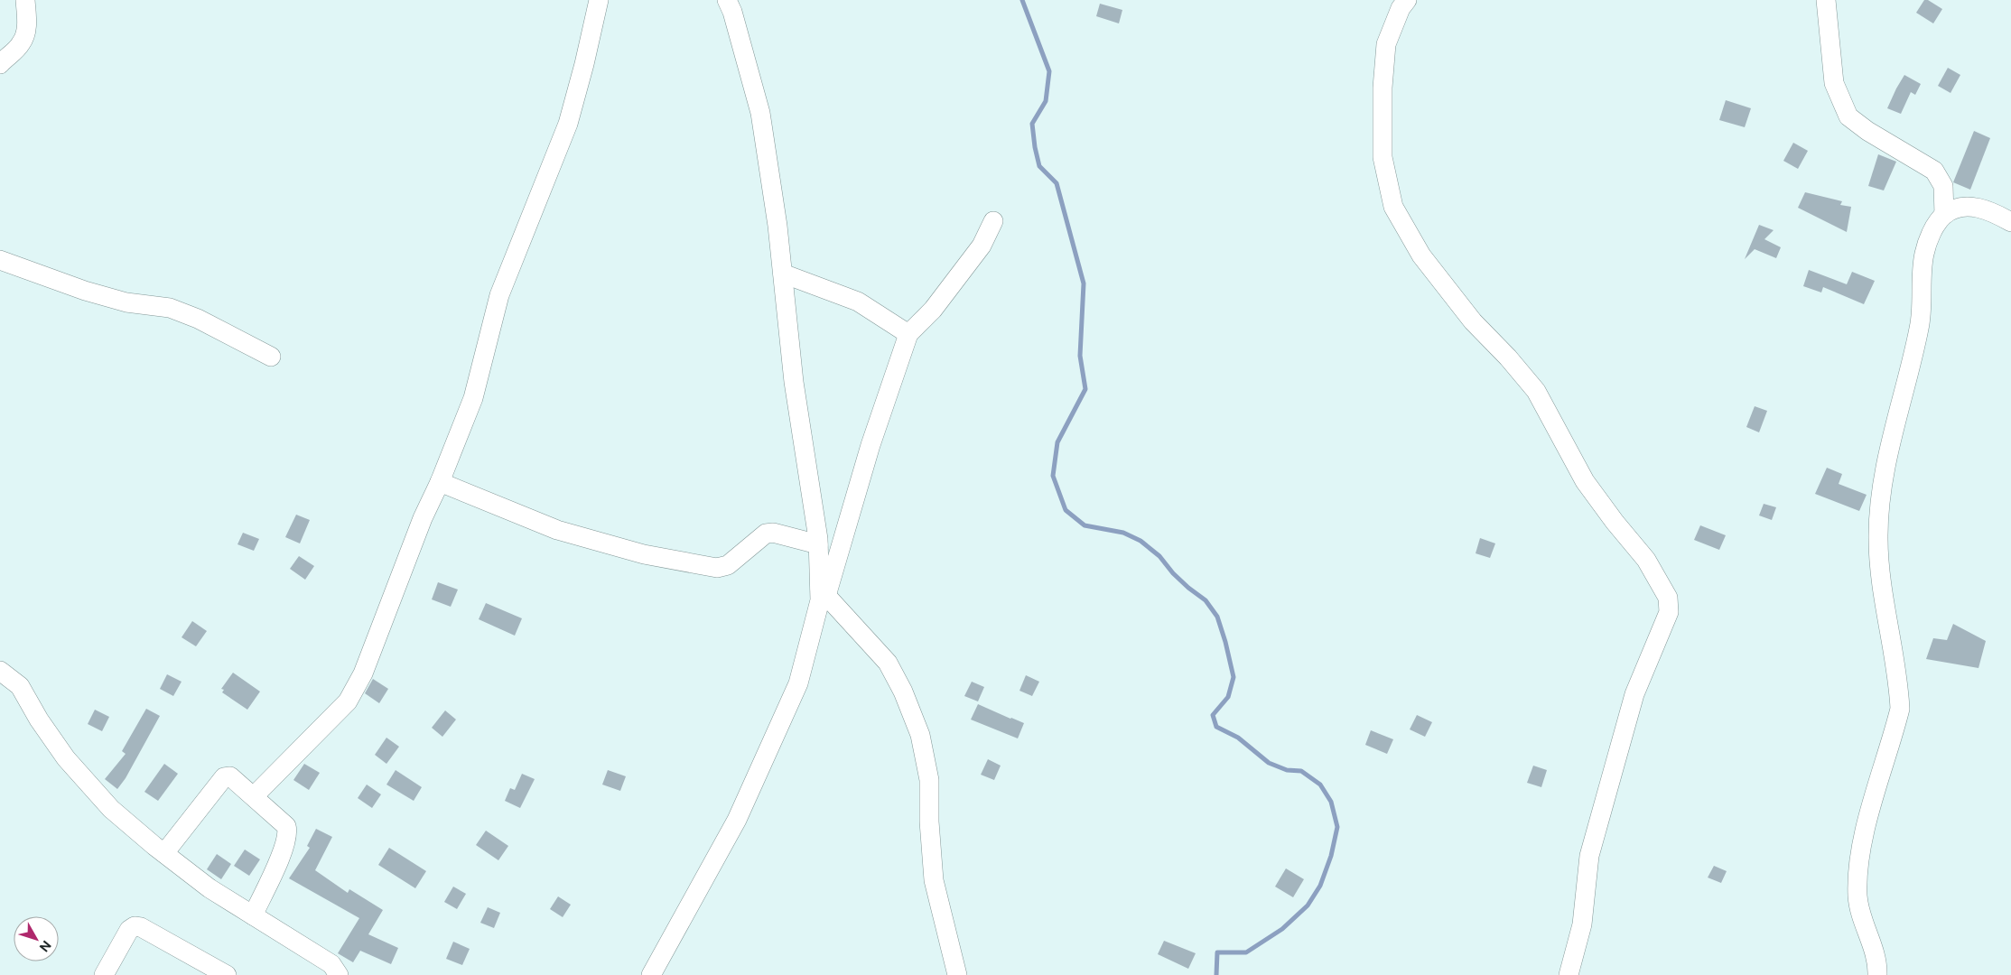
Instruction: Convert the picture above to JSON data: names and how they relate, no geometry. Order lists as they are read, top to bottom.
{
  "north": "bottom right"
}
